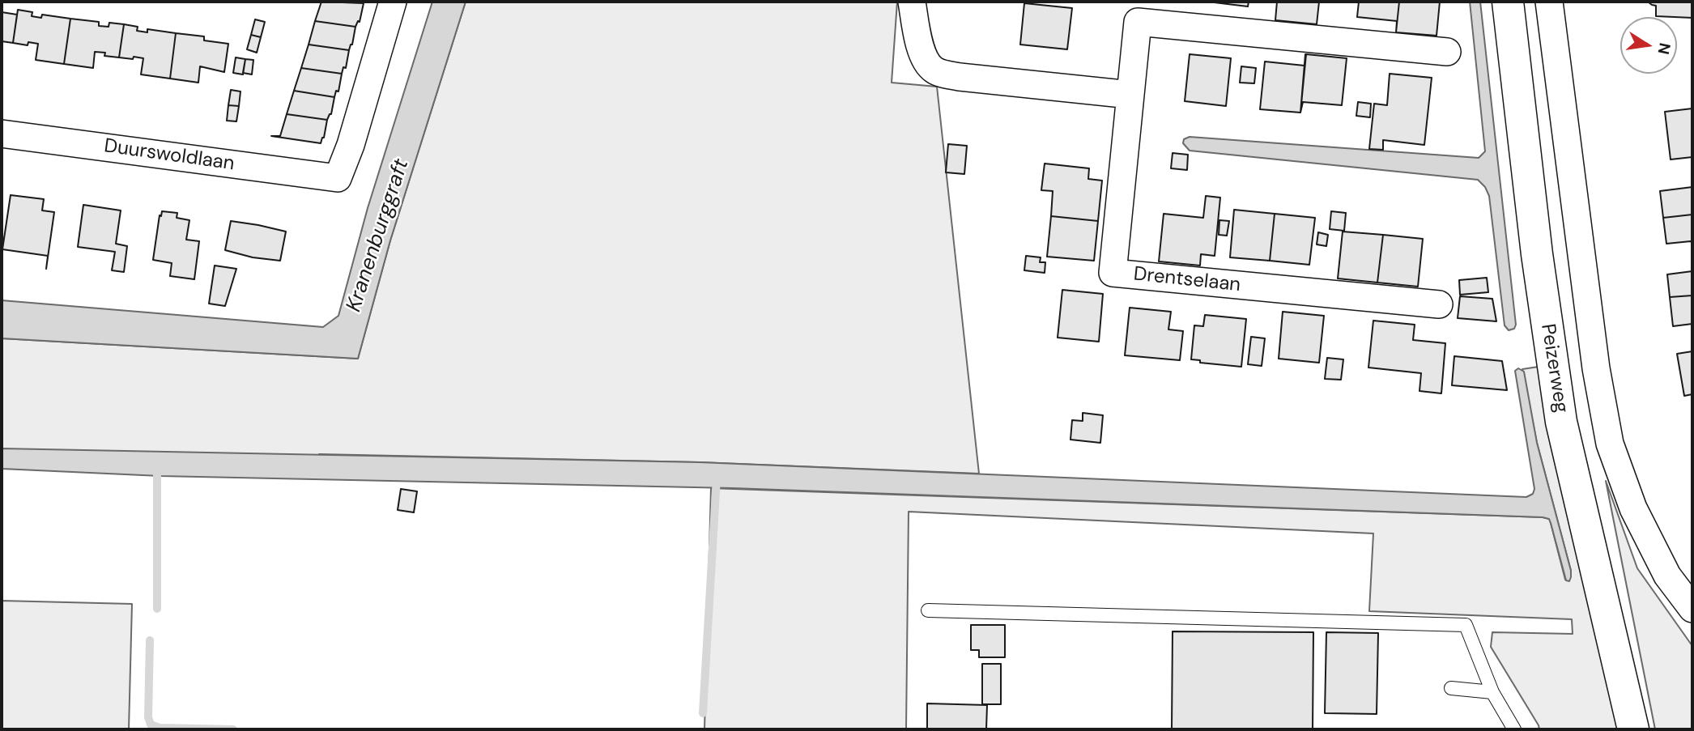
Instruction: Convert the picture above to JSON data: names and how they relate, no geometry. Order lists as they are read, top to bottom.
{
  "streets": {
    "street": ["Duurswoldlaan", "Drentselaan", "Peizerweg"]
  },
  "water": ["Kranenburggraft"],
  "north": "right"
}
